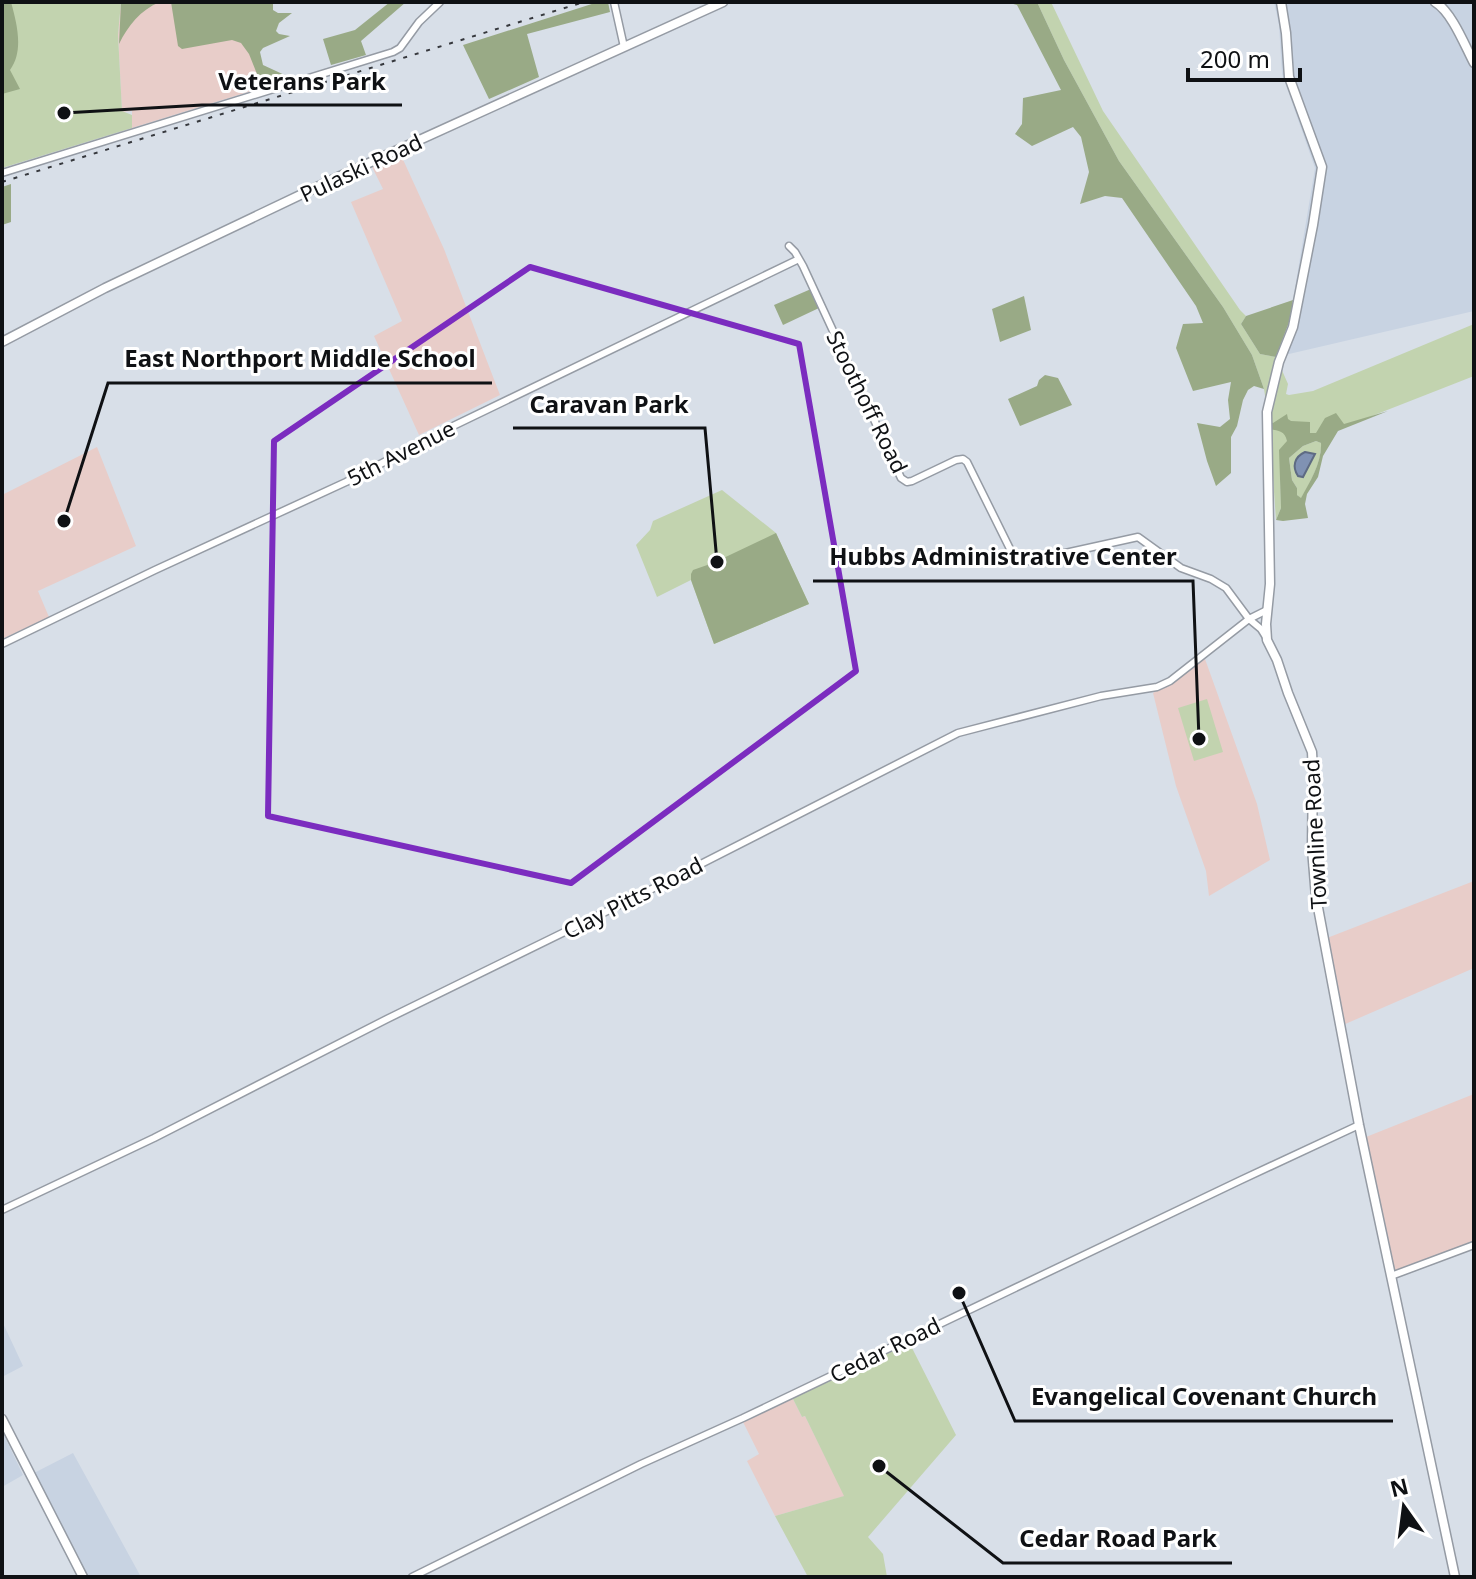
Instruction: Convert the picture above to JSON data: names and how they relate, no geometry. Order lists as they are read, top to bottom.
{
  "streets": {
    "main road": ["Pulaski Road", "Townline Road"],
    "street": [
      "Stoothoff Road",
      "5th Avenue",
      "Clay Pitts Road",
      "Cedar Road"
    ]
  },
  "crossings": [
    ["Stoothoff Road", "5th Avenue"],
    ["Stoothoff Road", "Townline Road"],
    ["Stoothoff Road", "Clay Pitts Road"],
    ["Townline Road", "Clay Pitts Road"],
    ["Townline Road", "Cedar Road"]
  ],
  "places": [
    "Veterans Park",
    "East Northport Middle School",
    "Caravan Park",
    "Hubbs Administrative Center",
    "Evangelical Covenant Church",
    "Cedar Road Park"
  ],
  "scale_bar": "200 m",
  "north": "top"
}
